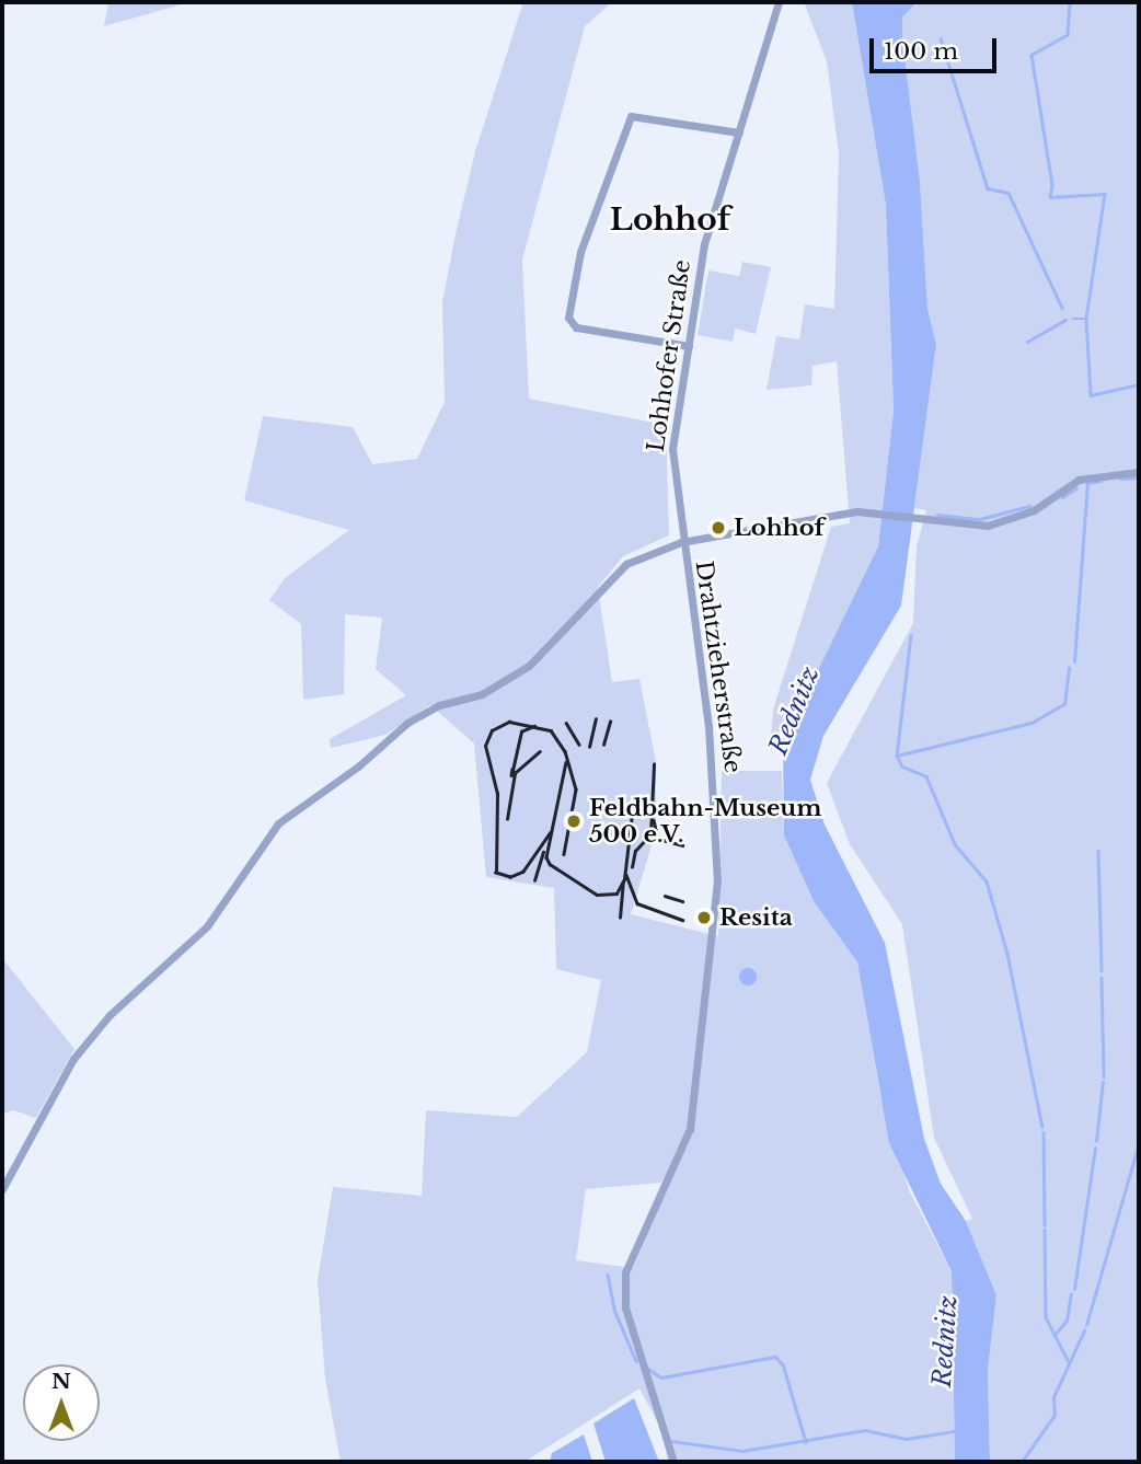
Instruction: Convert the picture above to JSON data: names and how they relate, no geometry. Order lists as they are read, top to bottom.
{
  "streets": {
    "street": ["Lohhofer Straße", "Drahtzieherstraße"]
  },
  "crossings": [
    ["Lohhofer Straße", "Drahtzieherstraße"]
  ],
  "districts": ["Lohhof"],
  "water": ["Rednitz"],
  "places": ["Lohhof", "Feldbahn-Museum 500 e.V.", "Resita"],
  "scale_bar": "100 m",
  "north": "top"
}
